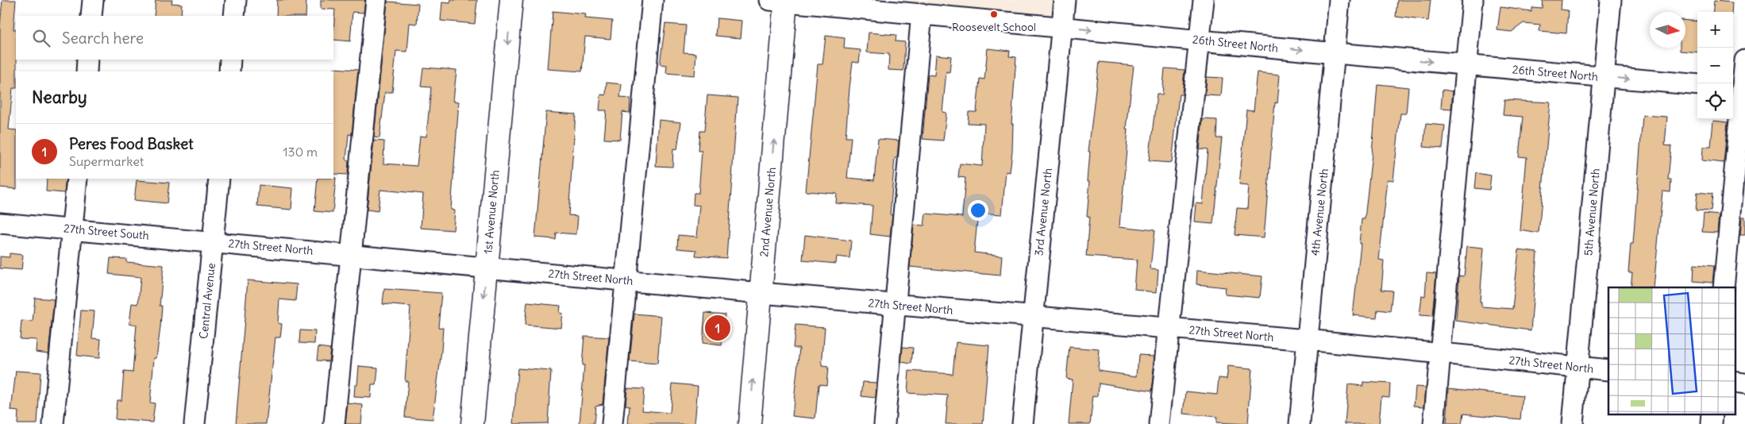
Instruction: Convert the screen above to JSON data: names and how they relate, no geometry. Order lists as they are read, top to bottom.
{
  "streets": {
    "main road": ["1st Avenue North", "2nd Avenue North"],
    "street": [
      "26th Street North",
      "3rd Avenue North",
      "4th Avenue North",
      "5th Avenue North",
      "27th Street South",
      "27th Street North",
      "Central Avenue"
    ]
  },
  "crossings": [
    ["26th Street North", "2nd Avenue North"],
    ["26th Street North", "3rd Avenue North"],
    ["26th Street North", "4th Avenue North"],
    ["26th Street North", "5th Avenue North"],
    ["1st Avenue North", "27th Street North"],
    ["2nd Avenue North", "27th Street North"],
    ["3rd Avenue North", "27th Street North"],
    ["4th Avenue North", "27th Street North"],
    ["5th Avenue North", "27th Street North"],
    ["27th Street South", "27th Street North"],
    ["27th Street South", "Central Avenue"],
    ["27th Street North", "Central Avenue"]
  ],
  "one_way": ["26th Street North", "1st Avenue North", "2nd Avenue North"],
  "places": ["Roosevelt School"],
  "north": "right",
  "page": {
    "map_buttons": ["+", "−"],
    "search": "Search here",
    "heading": "Nearby",
    "list": [
      {
        "mark": "1",
        "name": "Peres Food Basket",
        "note": "Supermarket",
        "value": "130 m"
      }
    ],
    "pins": "1"
  }
}
